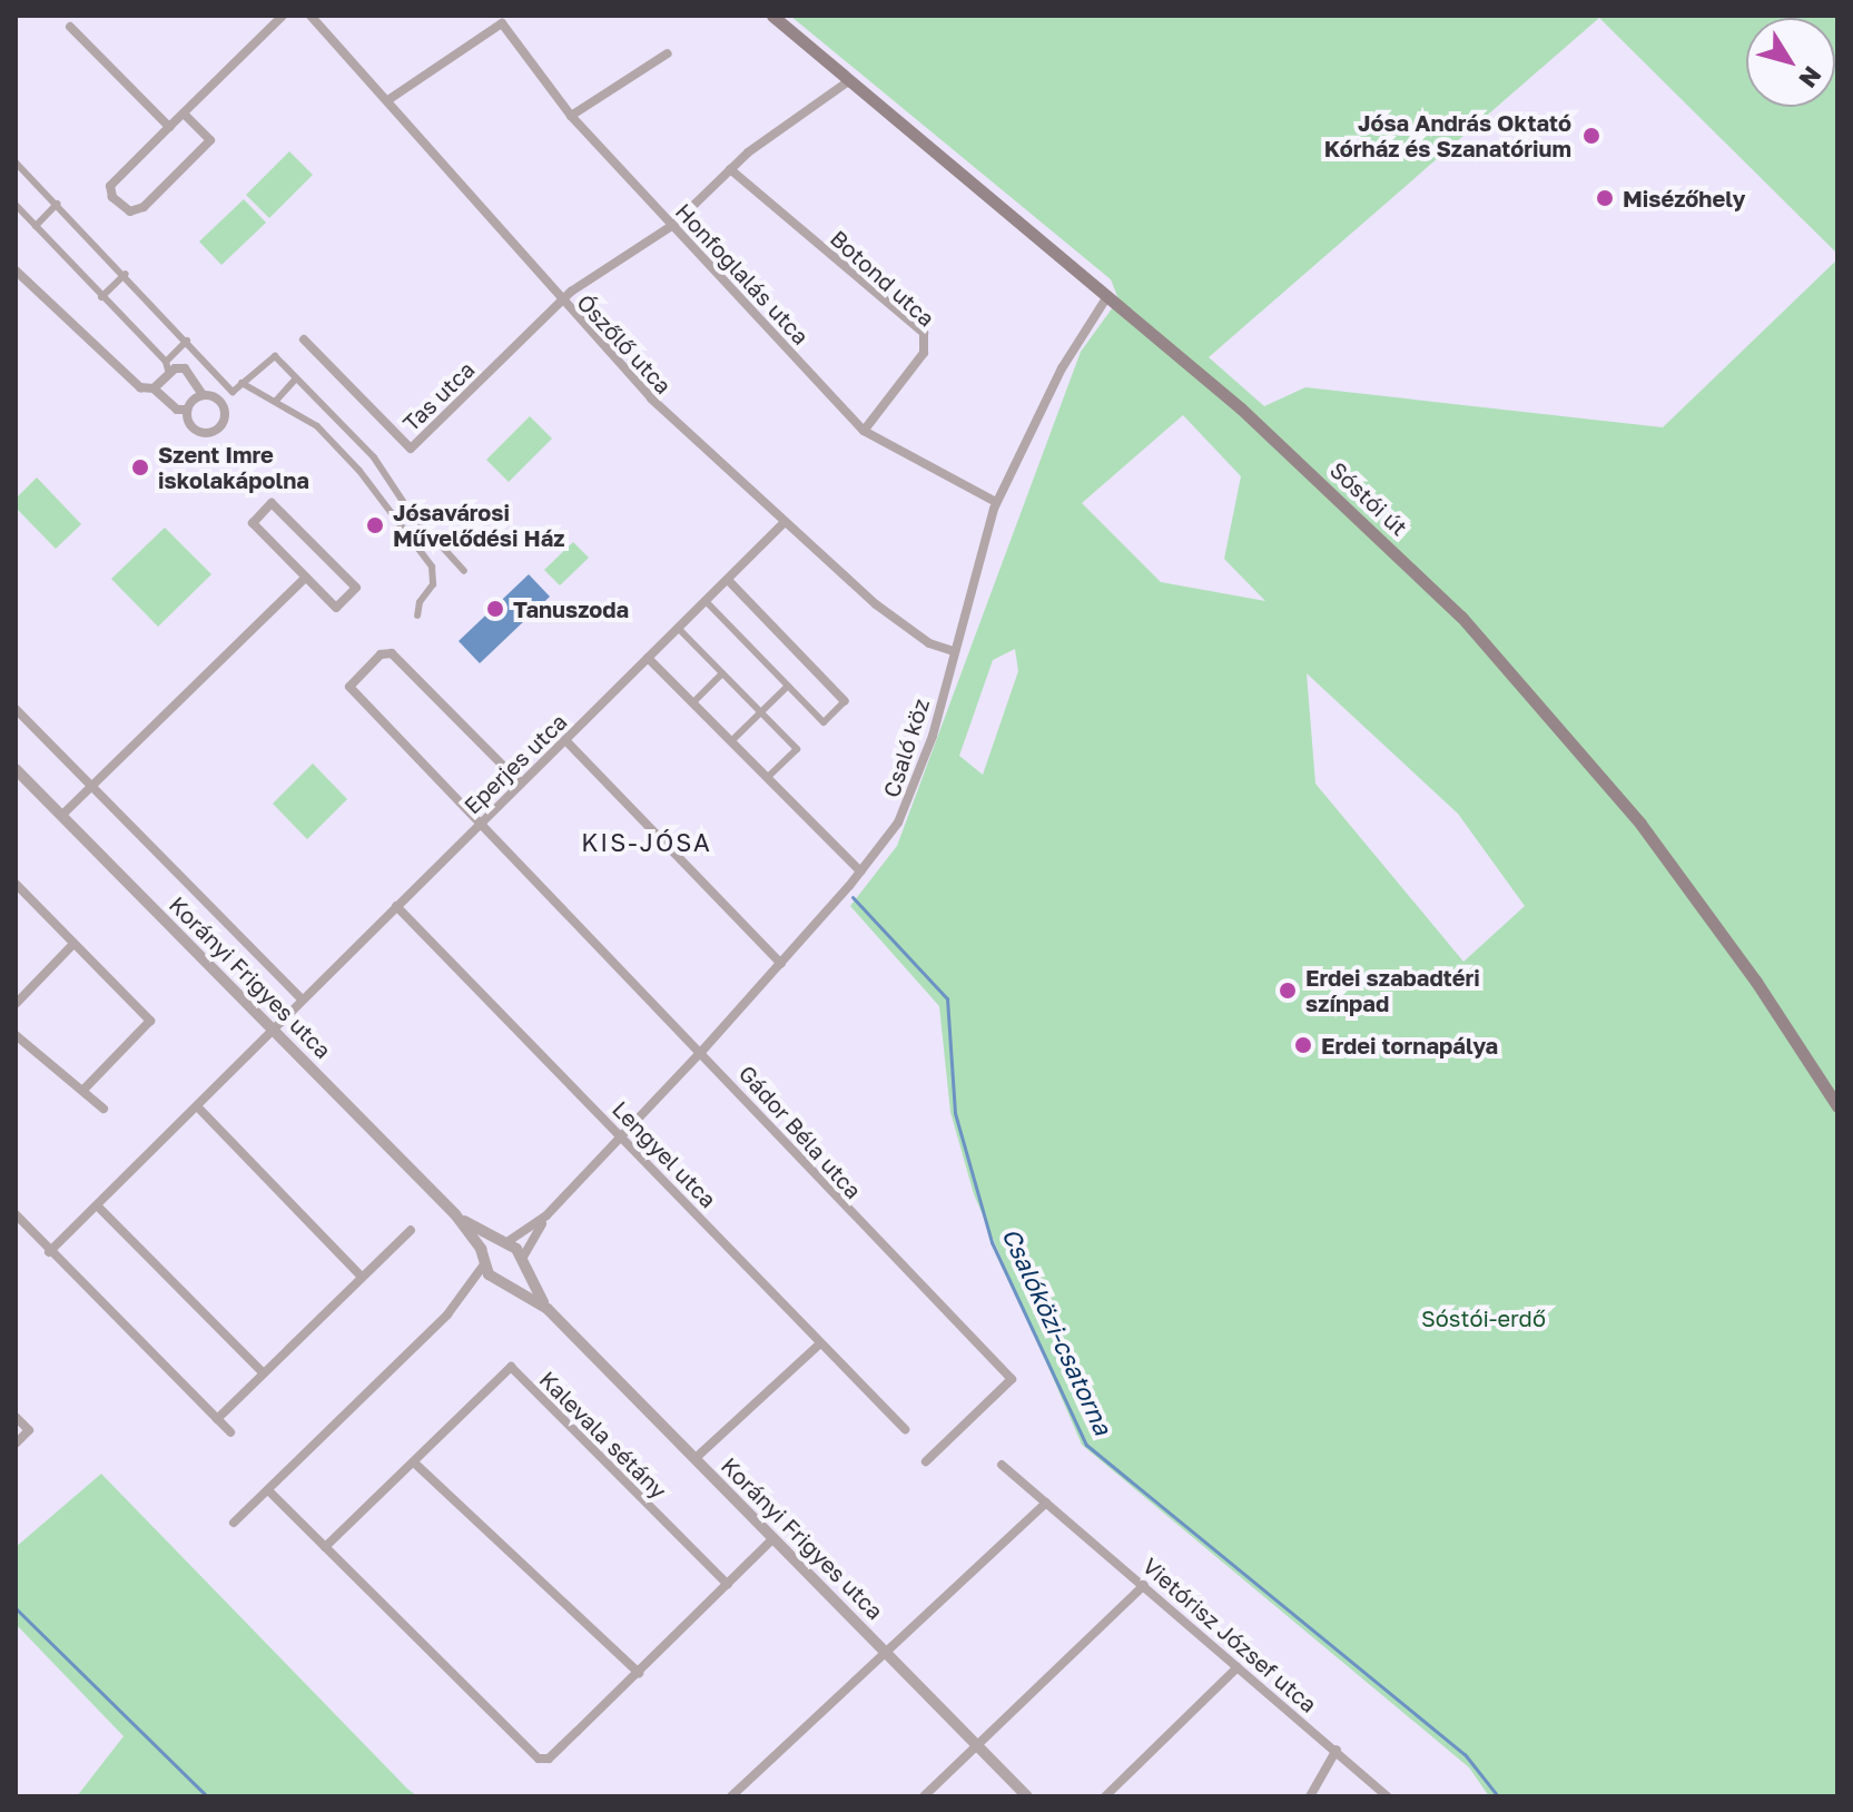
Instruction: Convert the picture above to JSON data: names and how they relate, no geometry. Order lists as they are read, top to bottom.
{
  "streets": {
    "main road": ["Sóstói út"],
    "street": [
      "Honfoglalás utca",
      "Botond utca",
      "Ószőlő utca",
      "Tas utca",
      "Csaló köz",
      "Eperjes utca",
      "Korányi Frigyes utca",
      "Gádor Béla utca",
      "Lengyel utca",
      "Kalevala sétány",
      "Vietórisz József utca"
    ]
  },
  "crossings": [
    ["Honfoglalás utca", "Botond utca"],
    ["Honfoglalás utca", "Ószőlő utca"],
    ["Honfoglalás utca", "Csaló köz"],
    ["Ószőlő utca", "Tas utca"],
    ["Ószőlő utca", "Csaló köz"],
    ["Ószőlő utca", "Eperjes utca"],
    ["Sóstói út", "Csaló köz"],
    ["Csaló köz", "Korányi Frigyes utca"],
    ["Csaló köz", "Gádor Béla utca"],
    ["Csaló köz", "Lengyel utca"],
    ["Eperjes utca", "Korányi Frigyes utca"],
    ["Eperjes utca", "Gádor Béla utca"],
    ["Eperjes utca", "Lengyel utca"]
  ],
  "districts": ["KIS-JÓSA"],
  "water": ["Csalóközi-csatorna"],
  "parks": ["Sóstói-erdő"],
  "places": [
    "Jósa András Oktató Kórház és Szanatórium",
    "Misézőhely",
    "Szent Imre iskolakápolna",
    "Jósavárosi Művelődési Ház",
    "Tanuszoda",
    "Erdei szabadtéri színpad",
    "Erdei tornapálya"
  ],
  "north": "bottom right"
}
